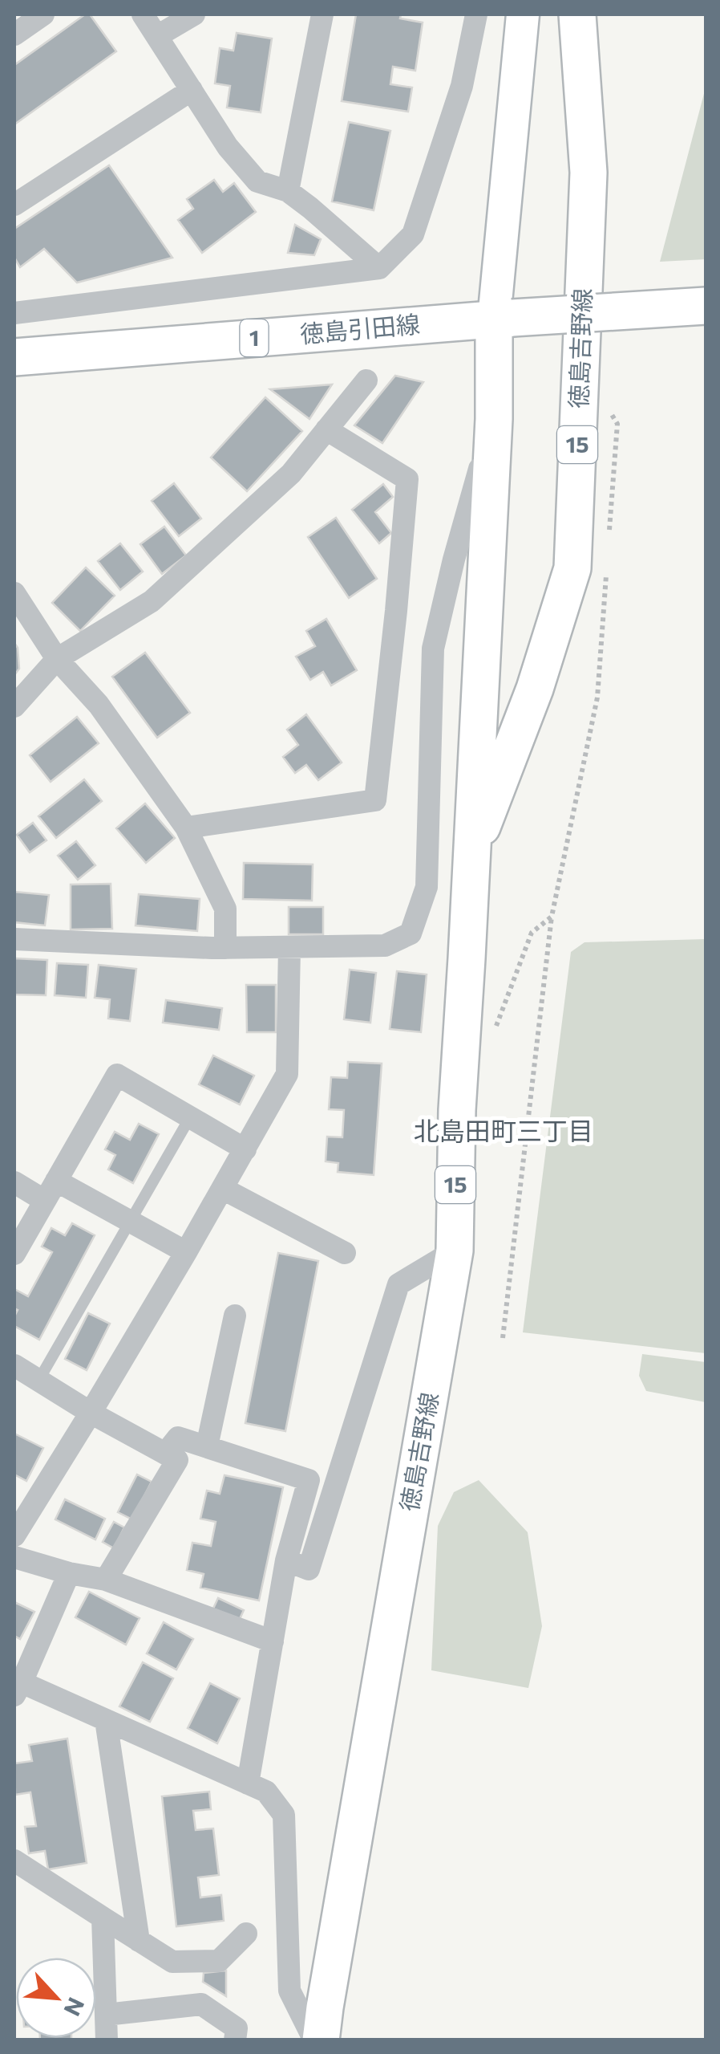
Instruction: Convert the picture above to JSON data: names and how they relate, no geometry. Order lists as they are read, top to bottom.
{
  "streets": {
    "main road": [
      "徳島引田線",
      "1",
      "徳島吉野線",
      "15"
    ]
  },
  "crossings": [
    ["徳島引田線", "徳島吉野線"]
  ],
  "districts": ["北島田町三丁目"],
  "north": "bottom right"
}
